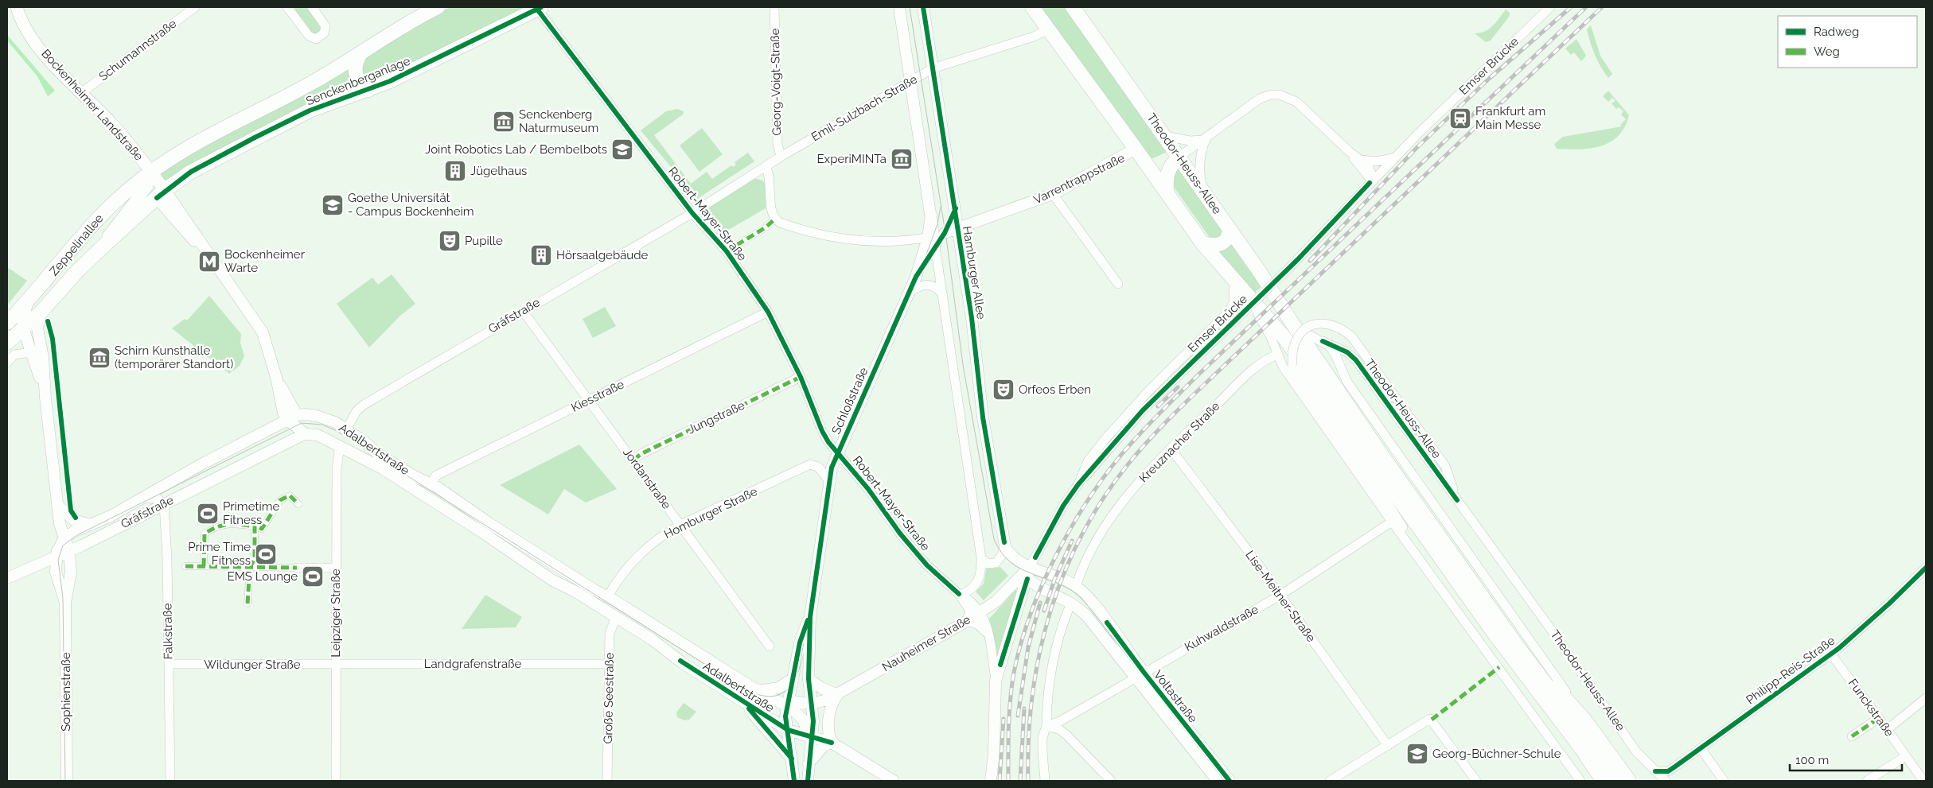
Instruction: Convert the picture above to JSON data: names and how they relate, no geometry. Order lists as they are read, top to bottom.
{
  "streets": {
    "highway": ["Theodor-Heuss-Allee"],
    "main road": ["Senckenberganlage", "Bockenheimer Landstraße", "Zeppelinallee"],
    "street": [
      "Schumannstraße",
      "Emser Brücke",
      "Georg-Voigt-Straße",
      "Emil-Sulzbach-Straße",
      "Varrentrappstraße",
      "Robert-Mayer-Straße",
      "Hamburger Allee",
      "Gräfstraße",
      "Kiesstraße",
      "Schloßstraße",
      "Jungstraße",
      "Kreuznacher Straße",
      "Adalbertstraße",
      "Jordanstraße",
      "Homburger Straße",
      "Lise-Meitner-Straße",
      "Leipziger Straße",
      "Kuhwaldstraße",
      "Falkstraße",
      "Nauheimer Straße",
      "Landgrafenstraße",
      "Wildunger Straße",
      "Philipp-Reis-Straße",
      "Sophienstraße",
      "Voltastraße",
      "Große Seestraße",
      "Funckstraße"
    ]
  },
  "crossings": [
    ["Schumannstraße", "Bockenheimer Landstraße"],
    ["Senckenberganlage", "Bockenheimer Landstraße"],
    ["Senckenberganlage", "Robert-Mayer-Straße"],
    ["Senckenberganlage", "Zeppelinallee"],
    ["Georg-Voigt-Straße", "Emil-Sulzbach-Straße"],
    ["Bockenheimer Landstraße", "Zeppelinallee"],
    ["Bockenheimer Landstraße", "Gräfstraße"],
    ["Bockenheimer Landstraße", "Adalbertstraße"],
    ["Emil-Sulzbach-Straße", "Theodor-Heuss-Allee"],
    ["Emil-Sulzbach-Straße", "Robert-Mayer-Straße"],
    ["Emil-Sulzbach-Straße", "Hamburger Allee"],
    ["Emil-Sulzbach-Straße", "Gräfstraße"],
    ["Emil-Sulzbach-Straße", "Schloßstraße"],
    ["Theodor-Heuss-Allee", "Varrentrappstraße"],
    ["Theodor-Heuss-Allee", "Kreuznacher Straße"],
    ["Theodor-Heuss-Allee", "Kuhwaldstraße"],
    ["Theodor-Heuss-Allee", "Philipp-Reis-Straße"],
    ["Varrentrappstraße", "Hamburger Allee"],
    ["Varrentrappstraße", "Schloßstraße"],
    ["Robert-Mayer-Straße", "Gräfstraße"],
    ["Robert-Mayer-Straße", "Kiesstraße"],
    ["Robert-Mayer-Straße", "Schloßstraße"],
    ["Robert-Mayer-Straße", "Jungstraße"],
    ["Robert-Mayer-Straße", "Nauheimer Straße"],
    ["Zeppelinallee", "Sophienstraße"],
    ["Hamburger Allee", "Schloßstraße"],
    ["Hamburger Allee", "Nauheimer Straße"],
    ["Hamburger Allee", "Voltastraße"],
    ["Gräfstraße", "Adalbertstraße"],
    ["Gräfstraße", "Jordanstraße"],
    ["Gräfstraße", "Falkstraße"],
    ["Gräfstraße", "Sophienstraße"],
    ["Kiesstraße", "Adalbertstraße"],
    ["Kiesstraße", "Jordanstraße"],
    ["Schloßstraße", "Adalbertstraße"],
    ["Schloßstraße", "Homburger Straße"],
    ["Schloßstraße", "Nauheimer Straße"],
    ["Jungstraße", "Jordanstraße"],
    ["Kreuznacher Straße", "Lise-Meitner-Straße"],
    ["Kreuznacher Straße", "Voltastraße"],
    ["Adalbertstraße", "Homburger Straße"],
    ["Adalbertstraße", "Leipziger Straße"],
    ["Adalbertstraße", "Nauheimer Straße"],
    ["Adalbertstraße", "Große Seestraße"],
    ["Jordanstraße", "Homburger Straße"],
    ["Homburger Straße", "Große Seestraße"],
    ["Lise-Meitner-Straße", "Kuhwaldstraße"],
    ["Leipziger Straße", "Landgrafenstraße"],
    ["Leipziger Straße", "Wildunger Straße"],
    ["Kuhwaldstraße", "Voltastraße"],
    ["Falkstraße", "Wildunger Straße"],
    ["Nauheimer Straße", "Voltastraße"],
    ["Landgrafenstraße", "Wildunger Straße"],
    ["Landgrafenstraße", "Große Seestraße"],
    ["Philipp-Reis-Straße", "Funckstraße"]
  ],
  "places": {
    "station": ["Frankfurt am Main Messe"],
    "museum": ["Senckenberg Naturmuseum", "ExperiMINTa", "Schirn Kunsthalle (temporärer Standort)"],
    "school or university": ["Joint Robotics Lab / Bembelbots", "Goethe Universität - Campus Bockenheim", "Georg-Büchner-Schule"],
    "building": ["Jügelhaus", "Hörsaalgebäude"],
    "theatre": ["Pupille", "Orfeos Erben"],
    "metro station": ["Bockenheimer Warte"],
    "sports": ["Primetime Fitness", "Prime Time Fitness", "EMS Lounge"]
  },
  "legend": ["Radweg", "Weg"],
  "scale_bar": "100 m"
}
